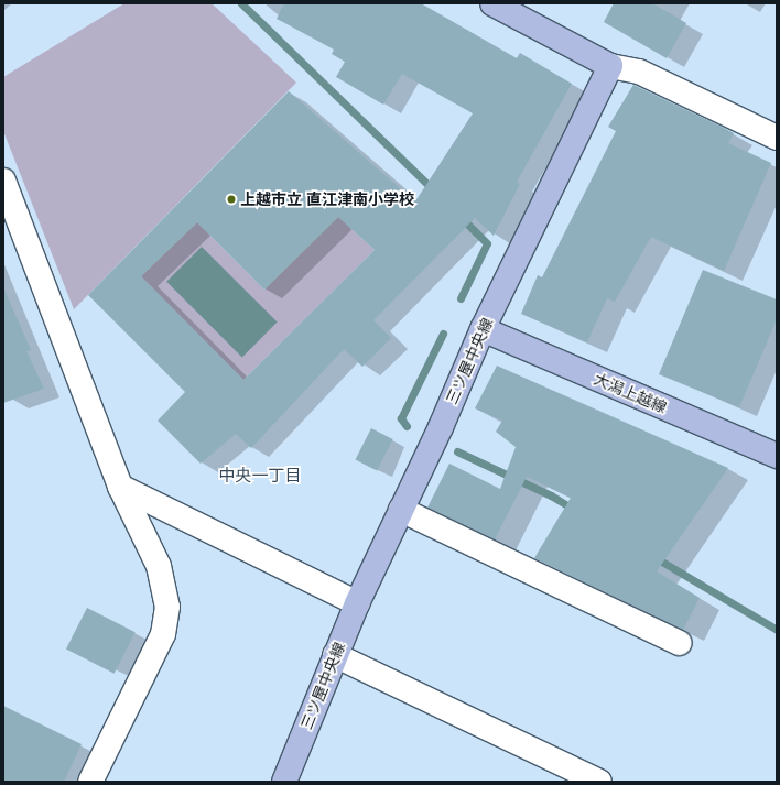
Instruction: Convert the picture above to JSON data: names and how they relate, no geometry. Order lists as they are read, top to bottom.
{
  "streets": {
    "main road": ["三ツ屋中央線", "大潟上越線"]
  },
  "crossings": [
    ["三ツ屋中央線", "大潟上越線"]
  ],
  "districts": ["中央一丁目"],
  "places": ["上越市立 直江津南小学校"]
}
